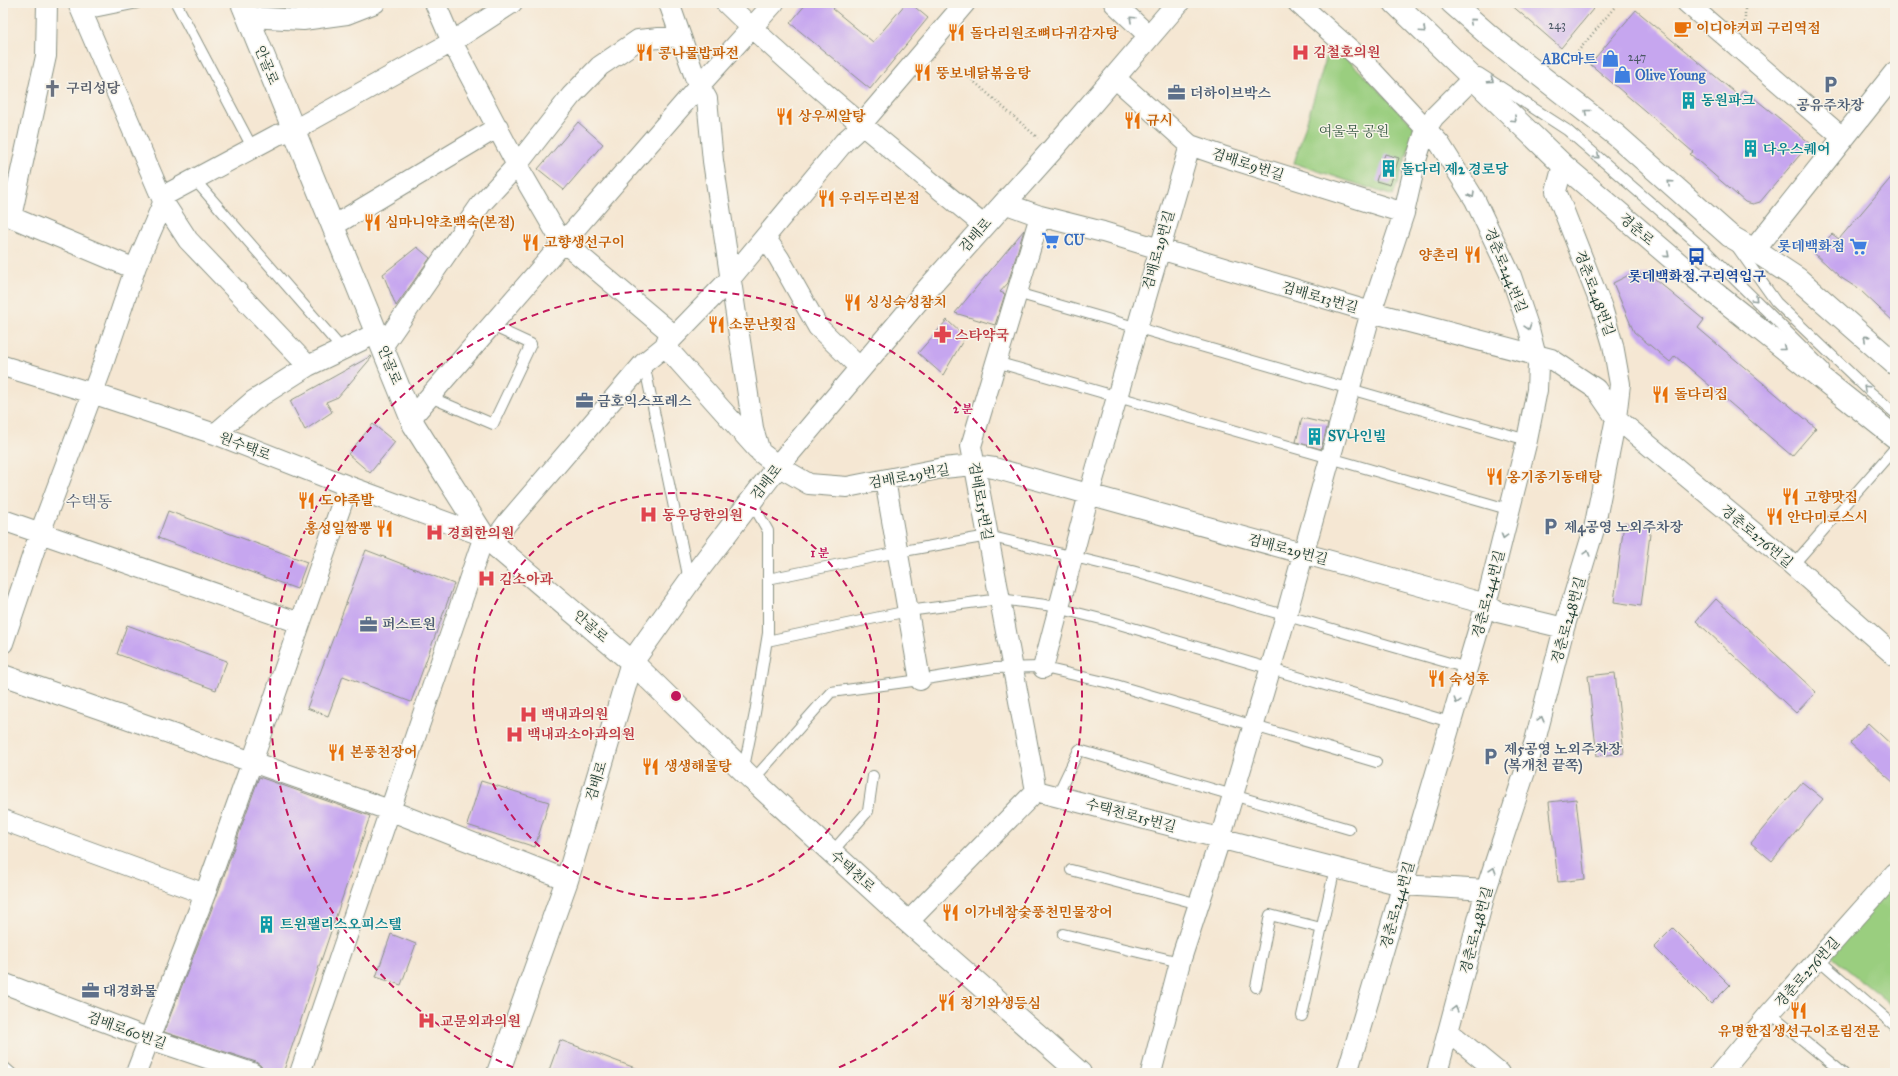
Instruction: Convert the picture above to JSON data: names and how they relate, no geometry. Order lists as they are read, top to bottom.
{
  "streets": {
    "street": [
      "안골로",
      "검배로9번길",
      "경춘로",
      "검배로",
      "검배로29번길",
      "경춘로244번길",
      "경춘로248번길",
      "검배로13번길",
      "원수택로",
      "검배로15번길",
      "경춘로276번길",
      "수택천로15번길",
      "수택천로",
      "검배로60번길"
    ]
  },
  "crossings": [
    ["안골로", "검배로"],
    ["안골로", "원수택로"],
    ["안골로", "수택천로"],
    ["검배로9번길", "검배로"],
    ["검배로9번길", "검배로29번길"],
    ["경춘로", "경춘로248번길"],
    ["검배로", "검배로29번길"],
    ["검배로", "검배로13번길"],
    ["검배로", "수택천로"],
    ["검배로29번길", "경춘로244번길"],
    ["검배로29번길", "경춘로248번길"],
    ["검배로29번길", "검배로13번길"],
    ["검배로29번길", "검배로15번길"],
    ["경춘로244번길", "검배로13번길"],
    ["경춘로244번길", "수택천로15번길"],
    ["경춘로248번길", "검배로13번길"],
    ["경춘로248번길", "경춘로276번길"],
    ["경춘로248번길", "수택천로15번길"],
    ["검배로13번길", "검배로15번길"],
    ["검배로13번길", "경춘로276번길"],
    ["검배로15번길", "수택천로15번길"]
  ],
  "one_way": ["경춘로248번길"],
  "districts": ["수택동"],
  "parks": ["여울목 공원"],
  "places": {
    "cafe": ["이디야커피 구리역점"],
    "restaurant": [
      "돌다리원조뼈다귀감자탕",
      "콩나물밥파전",
      "뚱보네닭볶음탕",
      "상우씨알탕",
      "규시",
      "우리두리본점",
      "심마니약초백숙(본점)",
      "고향생선구이",
      "양촌리",
      "싱싱숙성참치",
      "소문난횟집",
      "돌다리집",
      "옹기종기동태탕",
      "고향맛집",
      "도야족발",
      "안다미로스시",
      "홍성일짬뽕",
      "숙성후",
      "본풍천장어",
      "생생해물탕",
      "이가네참숯풍천민물장어",
      "청기와생등심",
      "유명한집생선구이조림전문"
    ],
    "hospital": [
      "김철호의원",
      "동우당한의원",
      "경희한의원",
      "김소아과",
      "백내과의원",
      "백내과소아과의원",
      "교문외과의원"
    ],
    "shop": ["ABC마트", "Olive Young"],
    "parking": ["공유주차장", "제4공영 노외주차장", "제5공영 노외주차장 (복개천 끝쪽)"],
    "church": ["구리성당"],
    "office": [
      "더하이브박스",
      "금호익스프레스",
      "퍼스트원",
      "대경화물"
    ],
    "building": [
      "동원파크",
      "다우스퀘어",
      "돌다리 제2 경로당",
      "SV나인빌",
      "트윈팰리스오피스텔"
    ],
    "supermarket": ["CU", "롯데백화점"],
    "bus stop": ["롯데백화점.구리역입구"],
    "pharmacy": ["스타약국"]
  },
  "house_numbers": ["243", "247"],
  "rings": ["2 분", "1 분"]
}
